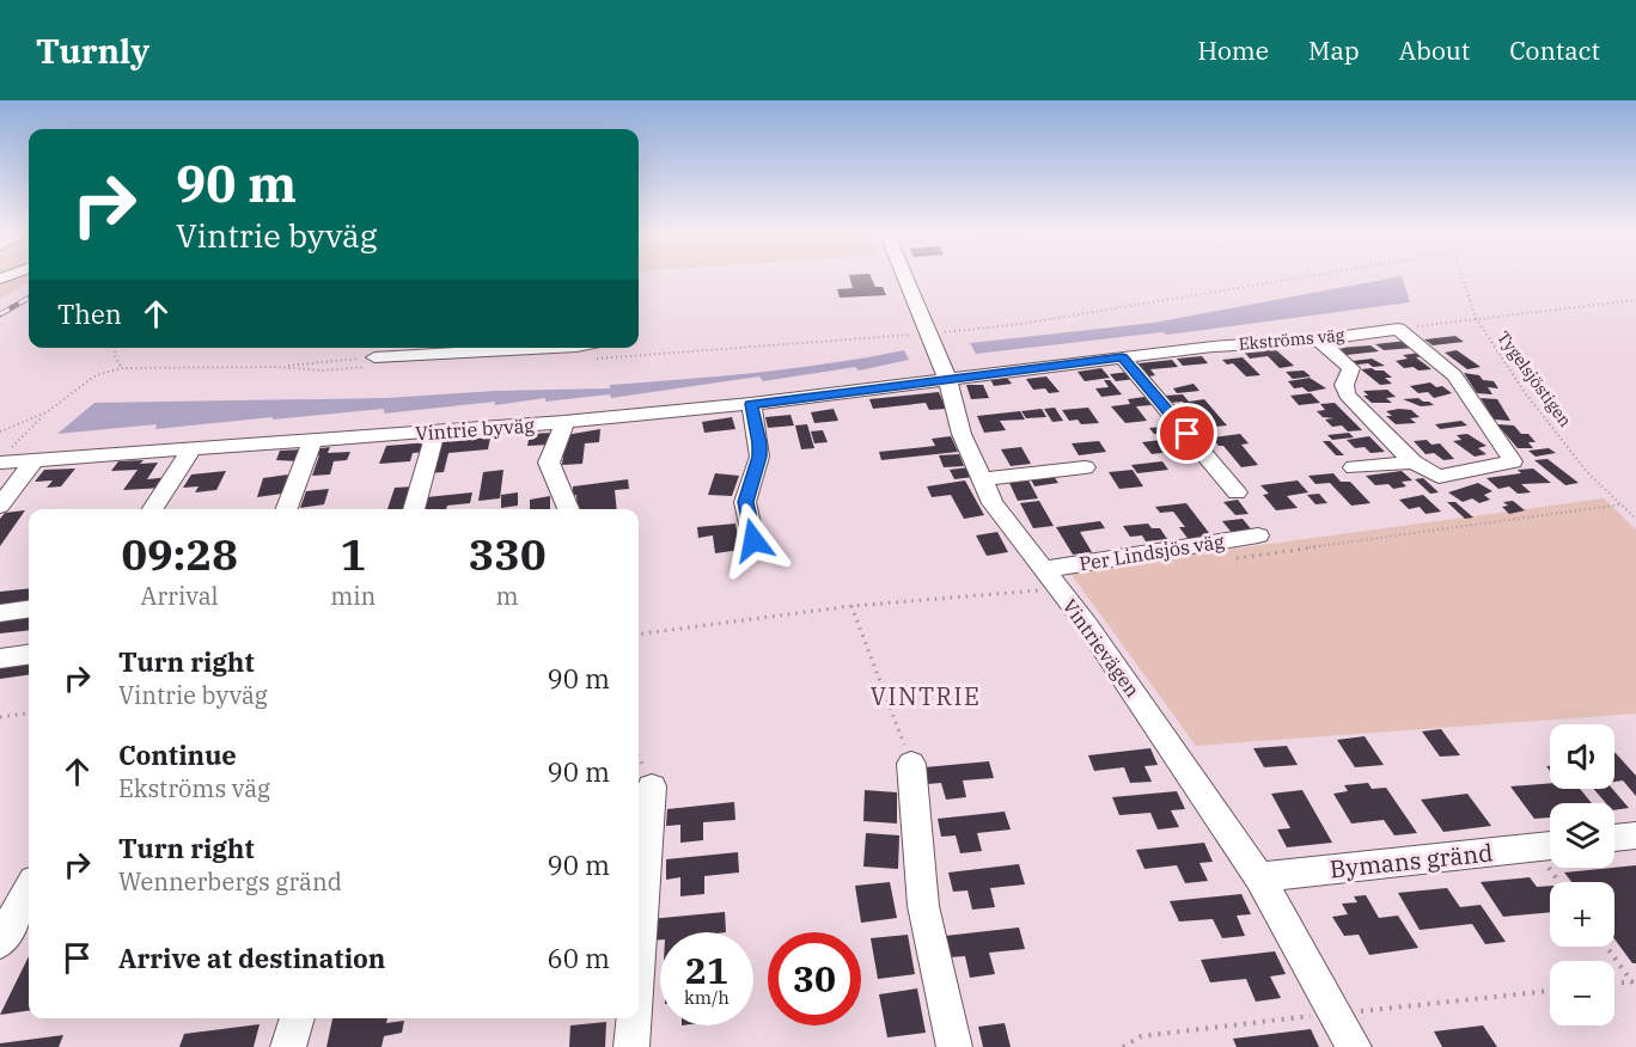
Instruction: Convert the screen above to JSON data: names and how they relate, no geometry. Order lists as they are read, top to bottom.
{
  "streets": {
    "street": [
      "Ekströms väg",
      "Vintrie byväg",
      "Per Lindsjös väg",
      "Vintrievägen",
      "Bymans gränd"
    ],
    "path": ["Tygelsjöstigen"]
  },
  "crossings": [
    ["Ekströms väg", "Vintrie byväg"],
    ["Ekströms väg", "Vintrievägen"],
    ["Vintrie byväg", "Vintrievägen"],
    ["Per Lindsjös väg", "Vintrievägen"],
    ["Vintrievägen", "Bymans gränd"]
  ],
  "districts": ["VINTRIE"],
  "page": {
    "header": "Turnly",
    "nav": [
      "Home",
      "Map",
      "About",
      "Contact"
    ],
    "turn": ["90 m", "Vintrie byväg"],
    "then": "Then",
    "eta": [
      "09:28",
      "Arrival",
      "1",
      "min",
      "330",
      "m"
    ],
    "list": [
      {
        "name": "Turn right",
        "note": "Vintrie byväg",
        "value": "90 m"
      },
      {
        "name": "Continue",
        "note": "Ekströms väg",
        "value": "90 m"
      },
      {
        "name": "Turn right",
        "note": "Wennerbergs gränd",
        "value": "90 m"
      },
      {
        "name": "Arrive at destination",
        "value": "60 m"
      }
    ],
    "map_buttons": ["+", "−"],
    "speed": "21 km/h",
    "limit": "30"
  }
}
